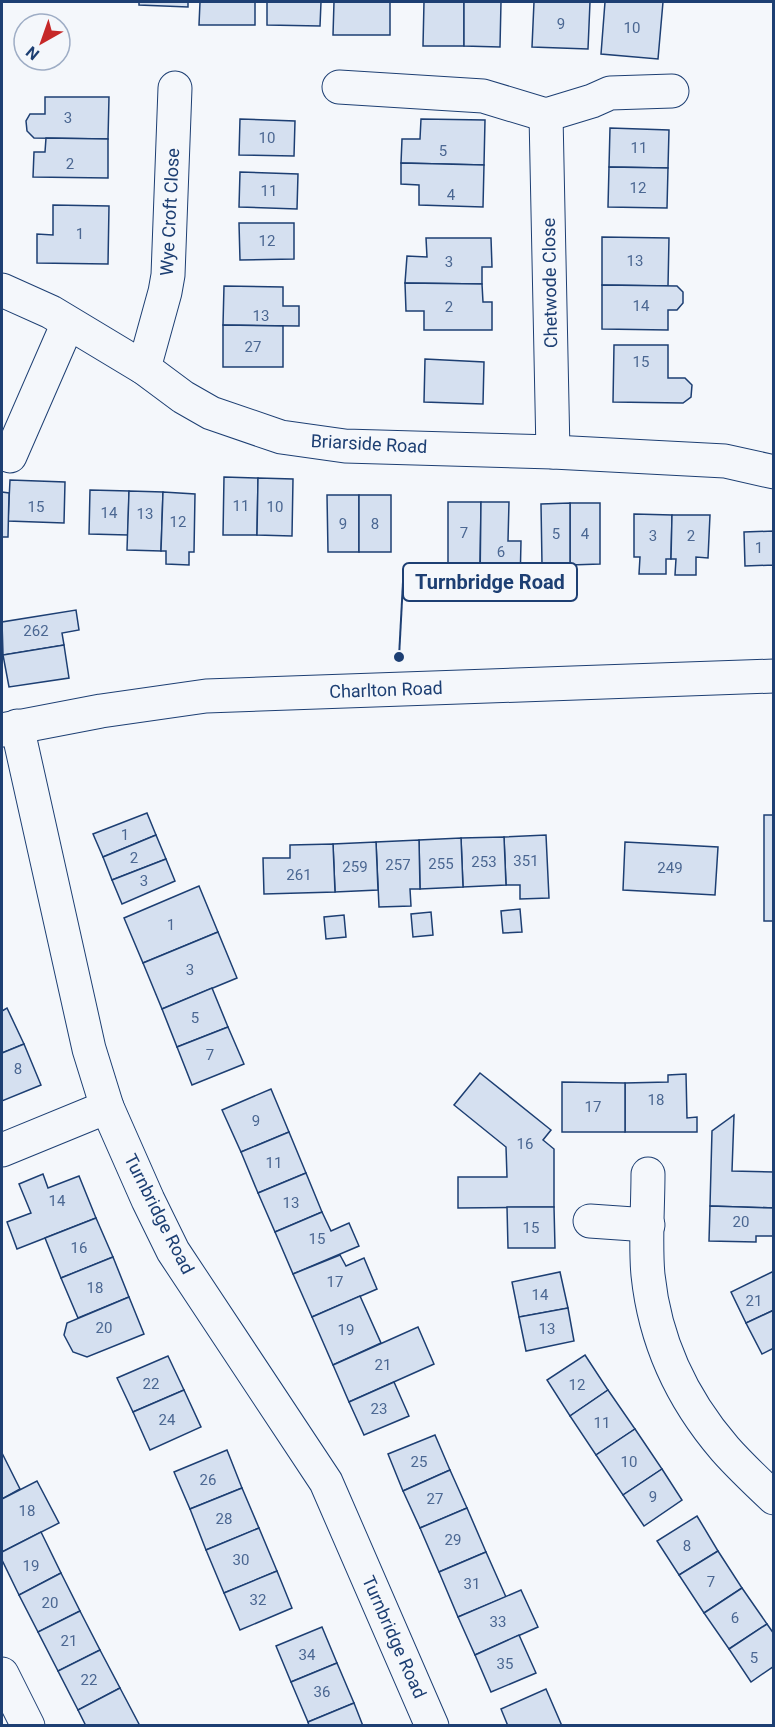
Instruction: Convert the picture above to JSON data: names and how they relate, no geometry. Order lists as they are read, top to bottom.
{
  "streets": {
    "street": [
      "Wye Croft Close",
      "Chetwode Close",
      "Briarside Road",
      "Charlton Road",
      "Turnbridge Road"
    ]
  },
  "crossings": [
    ["Wye Croft Close", "Briarside Road"],
    ["Chetwode Close", "Briarside Road"],
    ["Charlton Road", "Turnbridge Road"]
  ],
  "places": ["Turnbridge Road"],
  "house_numbers": [
    "9",
    "10",
    "3",
    "10",
    "11",
    "5",
    "2",
    "12",
    "11",
    "4",
    "1",
    "12",
    "13",
    "3",
    "14",
    "2",
    "13",
    "27",
    "15",
    "11",
    "15",
    "10",
    "14",
    "13",
    "12",
    "9",
    "8",
    "7",
    "5",
    "4",
    "3",
    "2",
    "1",
    "6",
    "262",
    "1",
    "2",
    "351",
    "253",
    "255",
    "257",
    "259",
    "249",
    "261",
    "3",
    "1",
    "3",
    "5",
    "7",
    "8",
    "18",
    "17",
    "9",
    "16",
    "11",
    "14",
    "13",
    "20",
    "15",
    "15",
    "16",
    "17",
    "18",
    "14",
    "21",
    "20",
    "13",
    "19",
    "21",
    "22",
    "12",
    "23",
    "24",
    "11",
    "25",
    "10",
    "26",
    "9",
    "27",
    "18",
    "28",
    "29",
    "8",
    "30",
    "19",
    "7",
    "31",
    "32",
    "20",
    "6",
    "33",
    "21",
    "34",
    "5",
    "35",
    "22",
    "36"
  ],
  "north": "bottom left"
}
